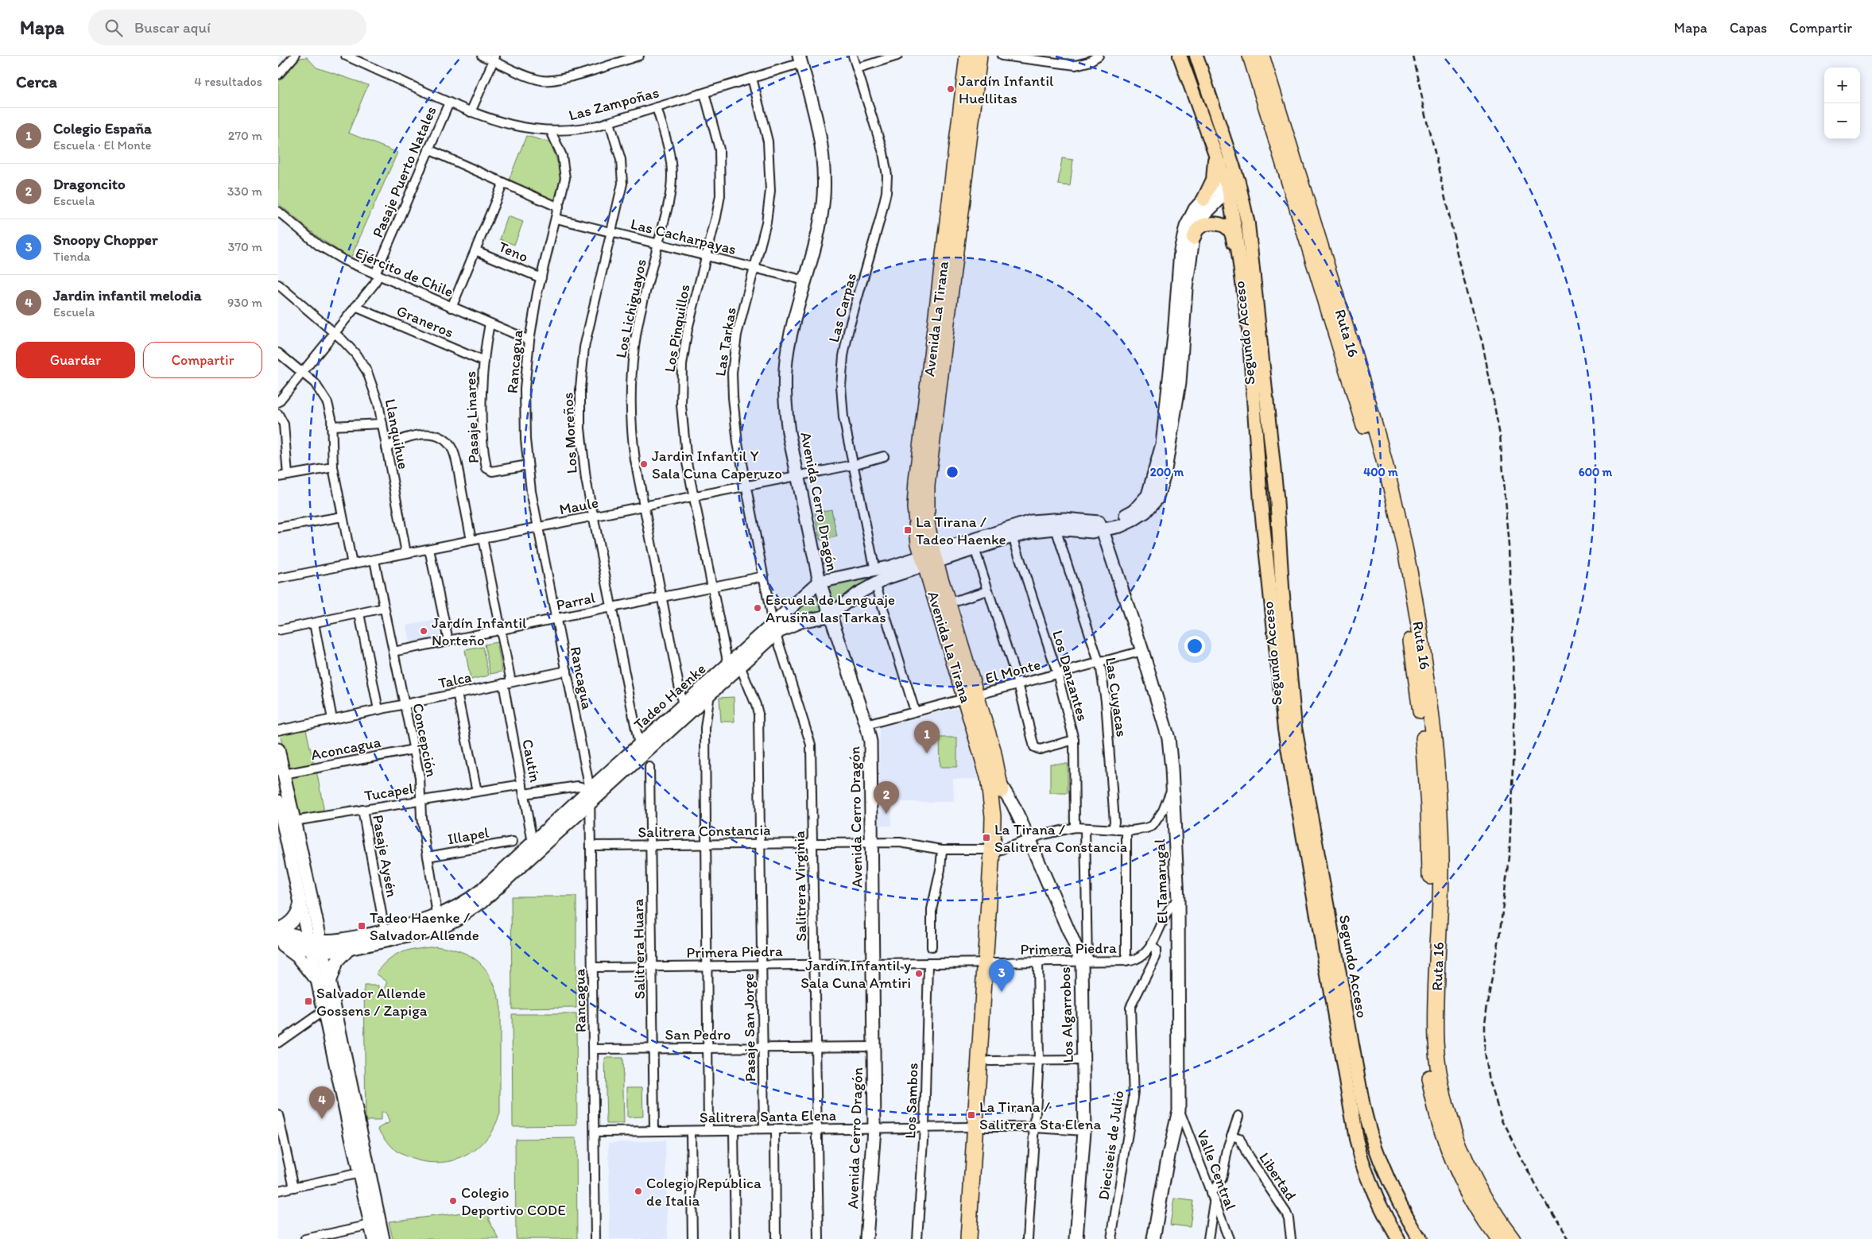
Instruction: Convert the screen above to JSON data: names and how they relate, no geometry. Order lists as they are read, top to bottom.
{
  "streets": {
    "highway": ["Avenida La Tirana", "Ruta 16"],
    "main road": ["Segundo Acceso"],
    "street": [
      "Las Zampoñas",
      "Pasaje Puerto Natales",
      "Las Cacharpayas",
      "Teno",
      "Ejército de Chile",
      "Las Carpas",
      "Los Lichiguayos",
      "Graneros",
      "Los Pinquillos",
      "Las Tarkas",
      "Rancagua",
      "Pasaje Linares",
      "Los Moreños",
      "Llanquihue",
      "Avenida Cerro Dragón",
      "Maule",
      "Parral",
      "El Monte",
      "Los Danzantes",
      "Talca",
      "Tadeo Haenke",
      "Las Cuyacas",
      "Concepción",
      "Aconcagua",
      "Cautín",
      "Tucapel",
      "Salitrera Constancia",
      "Illapel",
      "Pasaje Aysén",
      "El Tamarugal",
      "Salitrera Virginia",
      "Primera Piedra",
      "Salitrera Huara",
      "Los Algarrobos",
      "Pasaje San Jorge",
      "San Pedro",
      "Los Sambos",
      "Salitrera Santa Elena",
      "Dieciseis de Julio",
      "Valle Central",
      "Libertad"
    ]
  },
  "crossings": [
    ["Las Zampoñas", "Pasaje Puerto Natales"],
    ["Las Zampoñas", "Los Lichiguayos"],
    ["Las Zampoñas", "Los Pinquillos"],
    ["Las Zampoñas", "Las Tarkas"],
    ["Las Zampoñas", "Rancagua"],
    ["Las Zampoñas", "Los Moreños"],
    ["Las Zampoñas", "Avenida Cerro Dragón"],
    ["Pasaje Puerto Natales", "Ejército de Chile"],
    ["Pasaje Puerto Natales", "Graneros"],
    ["Pasaje Puerto Natales", "Llanquihue"],
    ["Las Cacharpayas", "Los Lichiguayos"],
    ["Las Cacharpayas", "Los Pinquillos"],
    ["Las Cacharpayas", "Las Tarkas"],
    ["Las Cacharpayas", "Rancagua"],
    ["Las Cacharpayas", "Los Moreños"],
    ["Las Cacharpayas", "Avenida Cerro Dragón"],
    ["Teno", "Rancagua"],
    ["Ejército de Chile", "Rancagua"],
    ["Ejército de Chile", "Pasaje Linares"],
    ["Las Carpas", "Maule"],
    ["Las Carpas", "Tadeo Haenke"],
    ["Los Lichiguayos", "Maule"],
    ["Los Lichiguayos", "Parral"],
    ["Los Lichiguayos", "Tadeo Haenke"],
    ["Avenida La Tirana", "El Monte"],
    ["Avenida La Tirana", "Tadeo Haenke"],
    ["Avenida La Tirana", "Salitrera Constancia"],
    ["Avenida La Tirana", "Primera Piedra"],
    ["Avenida La Tirana", "Los Algarrobos"],
    ["Avenida La Tirana", "Salitrera Santa Elena"],
    ["Graneros", "Pasaje Linares"],
    ["Los Pinquillos", "Maule"],
    ["Los Pinquillos", "Parral"],
    ["Los Pinquillos", "Tadeo Haenke"],
    ["Las Tarkas", "Maule"],
    ["Las Tarkas", "Parral"],
    ["Las Tarkas", "Tadeo Haenke"],
    ["Las Tarkas", "Salitrera Virginia"],
    ["Rancagua", "Pasaje Linares"],
    ["Rancagua", "Maule"],
    ["Rancagua", "Parral"],
    ["Rancagua", "Talca"],
    ["Rancagua", "Tadeo Haenke"],
    ["Rancagua", "Salitrera Constancia"],
    ["Rancagua", "Primera Piedra"],
    ["Rancagua", "San Pedro"],
    ["Rancagua", "Salitrera Santa Elena"],
    ["Los Moreños", "Maule"],
    ["Los Moreños", "Parral"],
    ["Los Moreños", "Tadeo Haenke"],
    ["Llanquihue", "Maule"],
    ["Avenida Cerro Dragón", "Maule"],
    ["Avenida Cerro Dragón", "El Monte"],
    ["Avenida Cerro Dragón", "Tadeo Haenke"],
    ["Avenida Cerro Dragón", "Salitrera Constancia"],
    ["Avenida Cerro Dragón", "Primera Piedra"],
    ["Avenida Cerro Dragón", "San Pedro"],
    ["Avenida Cerro Dragón", "Salitrera Santa Elena"],
    ["Maule", "Concepción"],
    ["Maule", "Cautín"],
    ["Parral", "Concepción"],
    ["Parral", "Cautín"],
    ["El Monte", "Los Danzantes"],
    ["El Monte", "Las Cuyacas"],
    ["El Monte", "El Tamarugal"],
    ["Los Danzantes", "Tadeo Haenke"],
    ["Los Danzantes", "Salitrera Constancia"],
    ["Talca", "Concepción"],
    ["Talca", "Cautín"],
    ["Tadeo Haenke", "Las Cuyacas"],
    ["Tadeo Haenke", "Concepción"],
    ["Tadeo Haenke", "Cautín"],
    ["Tadeo Haenke", "Pasaje Aysén"],
    ["Tadeo Haenke", "El Tamarugal"],
    ["Tadeo Haenke", "Salitrera Virginia"],
    ["Tadeo Haenke", "Pasaje San Jorge"],
    ["Las Cuyacas", "Salitrera Constancia"],
    ["Concepción", "Aconcagua"],
    ["Concepción", "Tucapel"],
    ["Concepción", "Illapel"],
    ["Cautín", "Tucapel"],
    ["Tucapel", "Pasaje Aysén"],
    ["Salitrera Constancia", "El Tamarugal"],
    ["Salitrera Constancia", "Salitrera Virginia"],
    ["Salitrera Constancia", "Salitrera Huara"],
    ["Salitrera Constancia", "Los Algarrobos"],
    ["Salitrera Constancia", "Pasaje San Jorge"],
    ["El Tamarugal", "Primera Piedra"],
    ["El Tamarugal", "Valle Central"],
    ["Salitrera Virginia", "Primera Piedra"],
    ["Salitrera Virginia", "San Pedro"],
    ["Salitrera Virginia", "Salitrera Santa Elena"],
    ["Primera Piedra", "Salitrera Huara"],
    ["Primera Piedra", "Los Algarrobos"],
    ["Primera Piedra", "Pasaje San Jorge"],
    ["Primera Piedra", "Los Sambos"],
    ["Primera Piedra", "Dieciseis de Julio"],
    ["Salitrera Huara", "San Pedro"],
    ["Salitrera Huara", "Salitrera Santa Elena"],
    ["Los Algarrobos", "Salitrera Santa Elena"],
    ["Pasaje San Jorge", "San Pedro"],
    ["Pasaje San Jorge", "Salitrera Santa Elena"],
    ["Los Sambos", "Salitrera Santa Elena"]
  ],
  "places": {
    "other": [
      "Jardín Infantil Huellitas",
      "Jardin Infantil Y Sala Cuna Caperuzo",
      "Escuela de Lenguaje Arusiña las Tarkas",
      "Jardín Infantil Norteño",
      "Jardín Infantil y Sala Cuna Amtiri",
      "Colegio República de Italia",
      "Colegio Deportivo CODE"
    ],
    "transit": [
      "La Tirana / Tadeo Haenke",
      "La Tirana / Salitrera Constancia",
      "Tadeo Haenke / Salvador Allende",
      "Salvador Allende Gossens / Zapiga",
      "La Tirana / Salitrera Sta Elena"
    ]
  },
  "page": {
    "header": "Mapa",
    "search": "Buscar aquí",
    "nav": ["Mapa", "Capas", "Compartir"],
    "heading": ["Cerca", "4 resultados"],
    "map_buttons": ["+", "−"],
    "list": [
      {
        "mark": "1",
        "name": "Colegio España",
        "note": "Escuela · El Monte",
        "value": "270 m"
      },
      {
        "mark": "2",
        "name": "Dragoncito",
        "note": "Escuela",
        "value": "330 m"
      },
      {
        "mark": "3",
        "name": "Snoopy Chopper",
        "note": "Tienda",
        "value": "370 m"
      },
      {
        "mark": "4",
        "name": "Jardin infantil melodia",
        "note": "Escuela",
        "value": "930 m"
      }
    ],
    "buttons": ["Guardar", "Compartir"],
    "pins": [
      "1",
      "2",
      "3",
      "4"
    ]
  },
  "rings": ["200 m", "400 m", "600 m"]
}
